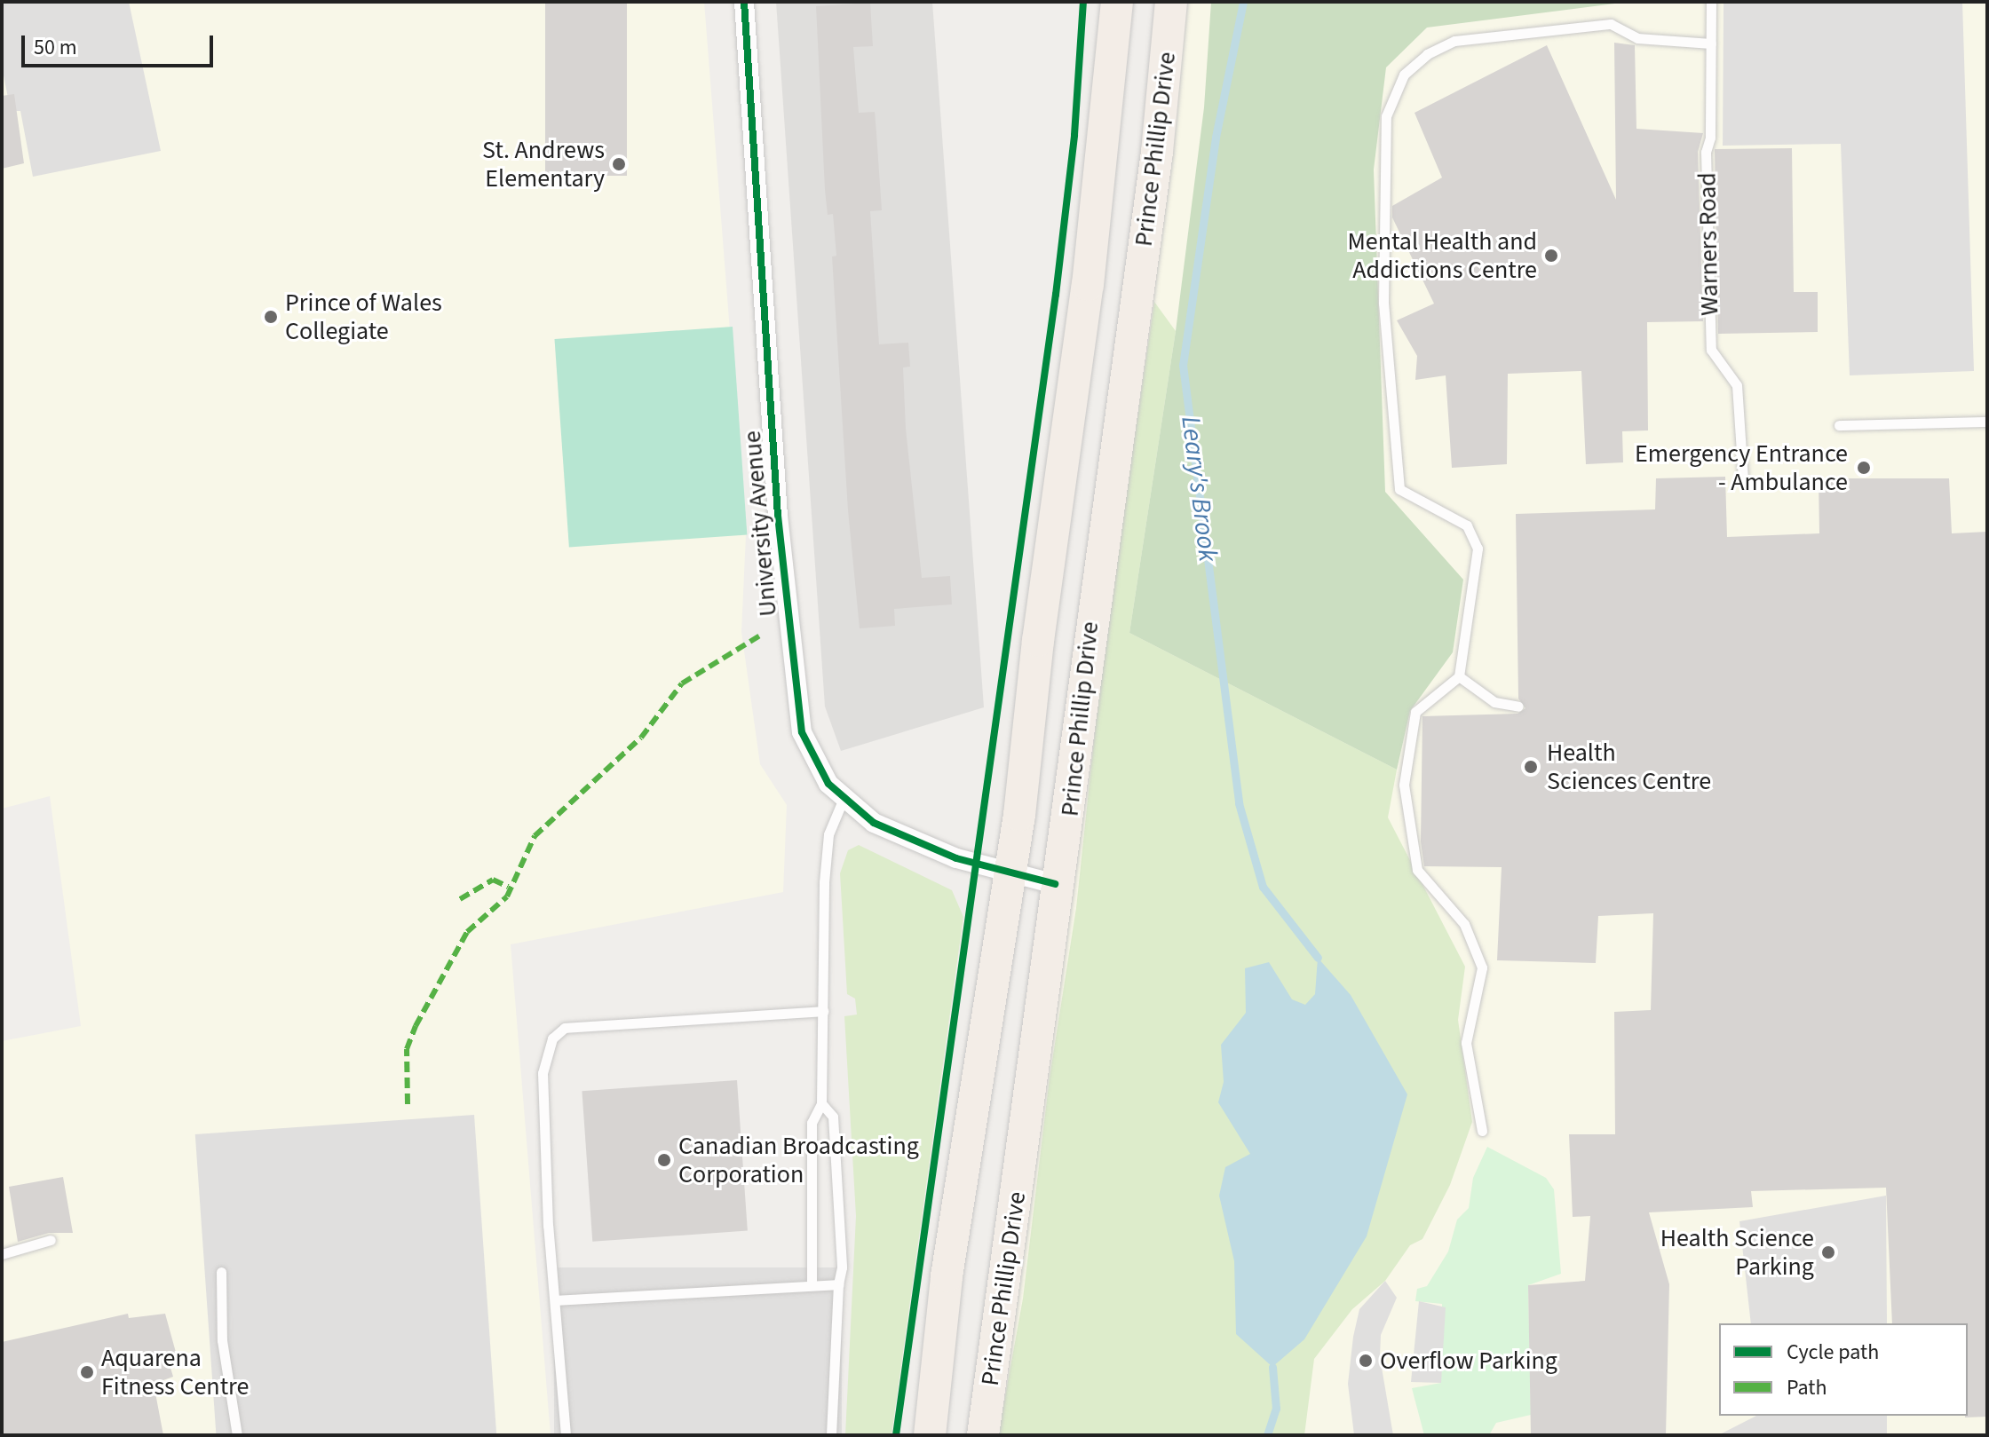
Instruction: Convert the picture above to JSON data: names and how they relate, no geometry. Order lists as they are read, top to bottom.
{
  "streets": {
    "main road": ["Prince Phillip Drive"],
    "street": ["University Avenue"],
    "lane": ["Warners Road"]
  },
  "crossings": [
    ["Prince Phillip Drive", "University Avenue"]
  ],
  "water": ["Leary's Brook"],
  "places": [
    "St. Andrews Elementary",
    "Mental Health and Addictions Centre",
    "Prince of Wales Collegiate",
    "Emergency Entrance - Ambulance",
    "Health Sciences Centre",
    "Canadian Broadcasting Corporation",
    "Health Science Parking",
    "Overflow Parking",
    "Aquarena Fitness Centre"
  ],
  "legend": ["Cycle path", "Path"],
  "scale_bar": "50 m"
}
